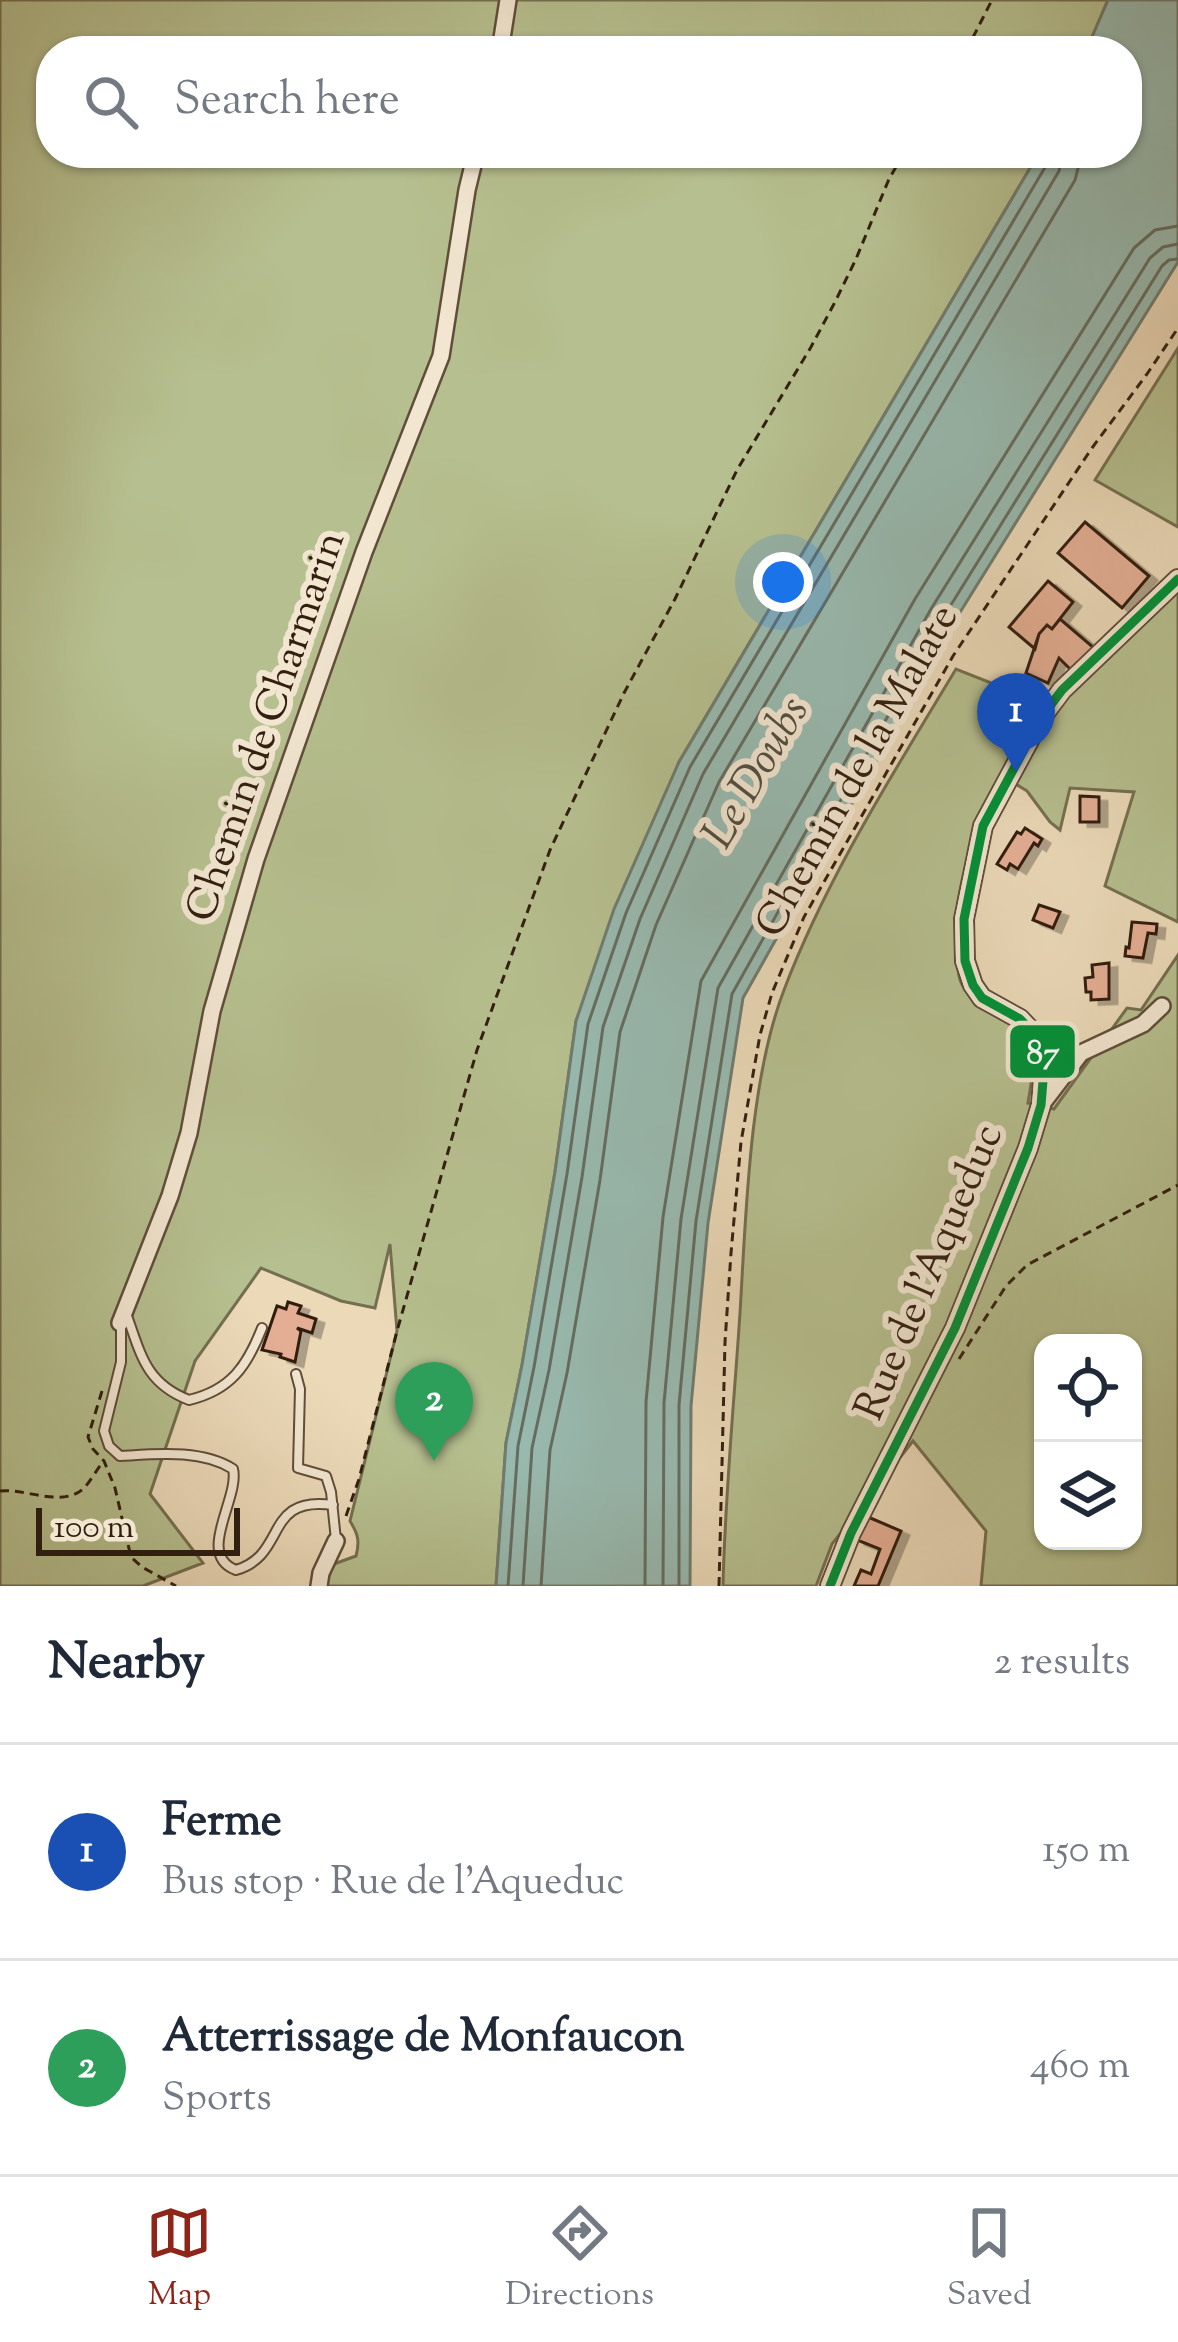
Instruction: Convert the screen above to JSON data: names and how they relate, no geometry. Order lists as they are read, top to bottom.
{
  "streets": {
    "street": ["Chemin de Charmarin", "Rue de l'Aqueduc"],
    "path": ["Chemin de la Malate"]
  },
  "water": ["Le Doubs"],
  "lines": ["transit line 87"],
  "scale_bar": "100 m",
  "page": {
    "search": "Search here",
    "pins": ["1", "2"],
    "scale": "100 m",
    "heading": ["Nearby", "2 results"],
    "list": [
      {
        "mark": "1",
        "name": "Ferme",
        "note": "Bus stop · Rue de l'Aqueduc",
        "value": "150 m"
      },
      {
        "mark": "2",
        "name": "Atterrissage de Monfaucon",
        "note": "Sports",
        "value": "460 m"
      }
    ],
    "nav": ["Map", "Directions", "Saved"]
  }
}
